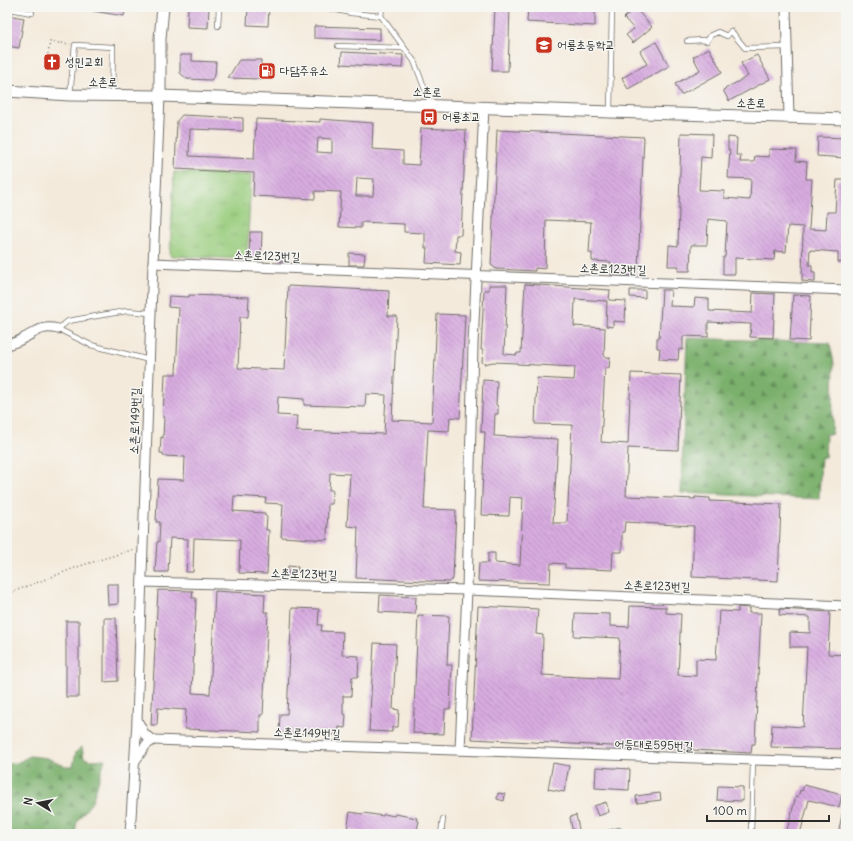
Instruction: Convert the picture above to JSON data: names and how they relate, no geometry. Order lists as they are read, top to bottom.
{
  "streets": {
    "street": [
      "소촌로",
      "소촌로123번길",
      "소촌로149번길",
      "어등대로595번길"
    ]
  },
  "crossings": [
    ["소촌로", "소촌로149번길"],
    ["소촌로123번길", "소촌로149번길"],
    ["소촌로149번길", "어등대로595번길"]
  ],
  "places": {
    "school or university": ["어룡초등학교"],
    "church": ["성민교회"],
    "fuel station": ["다담주유소"],
    "bus stop": ["어룡초교"]
  },
  "scale_bar": "100 m",
  "north": "left"
}
